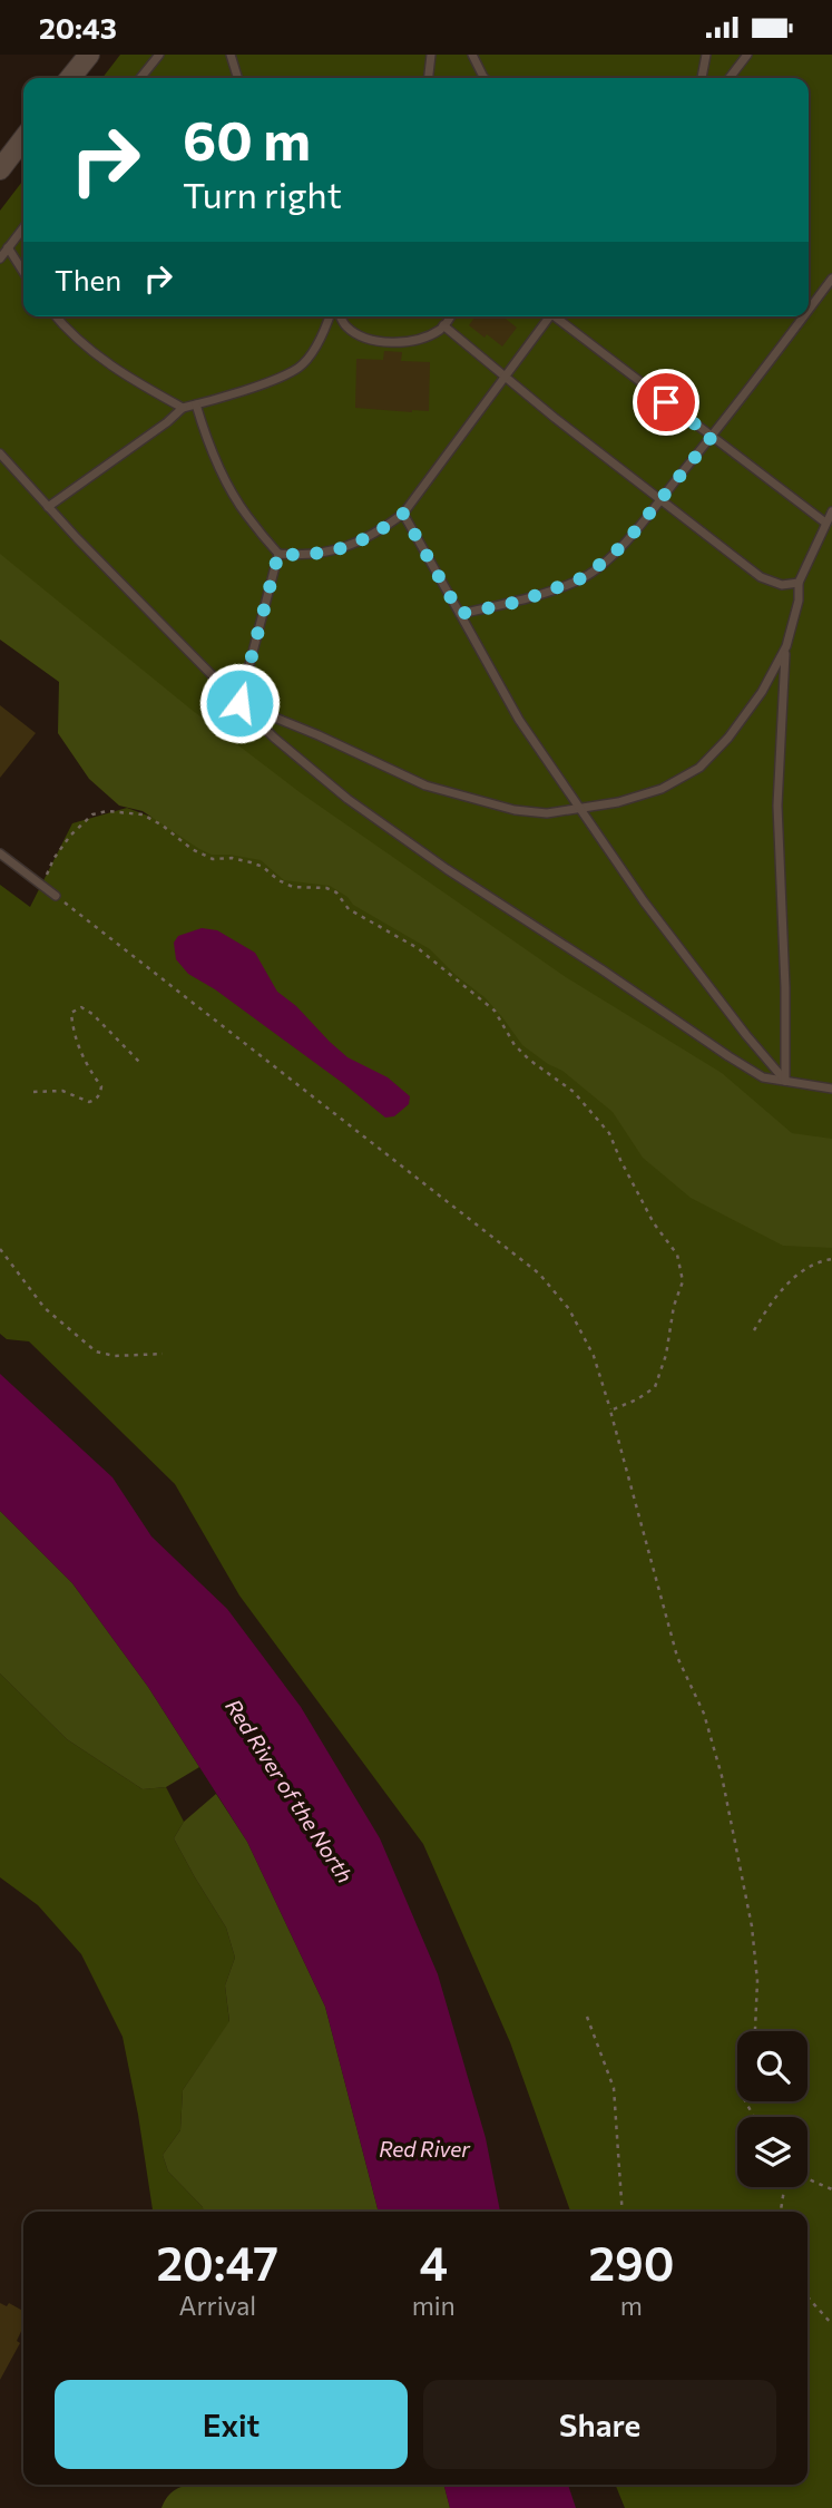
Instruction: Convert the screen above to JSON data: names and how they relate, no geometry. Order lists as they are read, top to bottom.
{
  "water": ["Red River of the North", "Red River"],
  "page": {
    "status": "20:43",
    "turn": ["60 m", "Turn right"],
    "then": "Then",
    "eta": [
      "20:47",
      "Arrival",
      "4",
      "min",
      "290",
      "m"
    ],
    "buttons": ["Exit", "Share"]
  }
}
